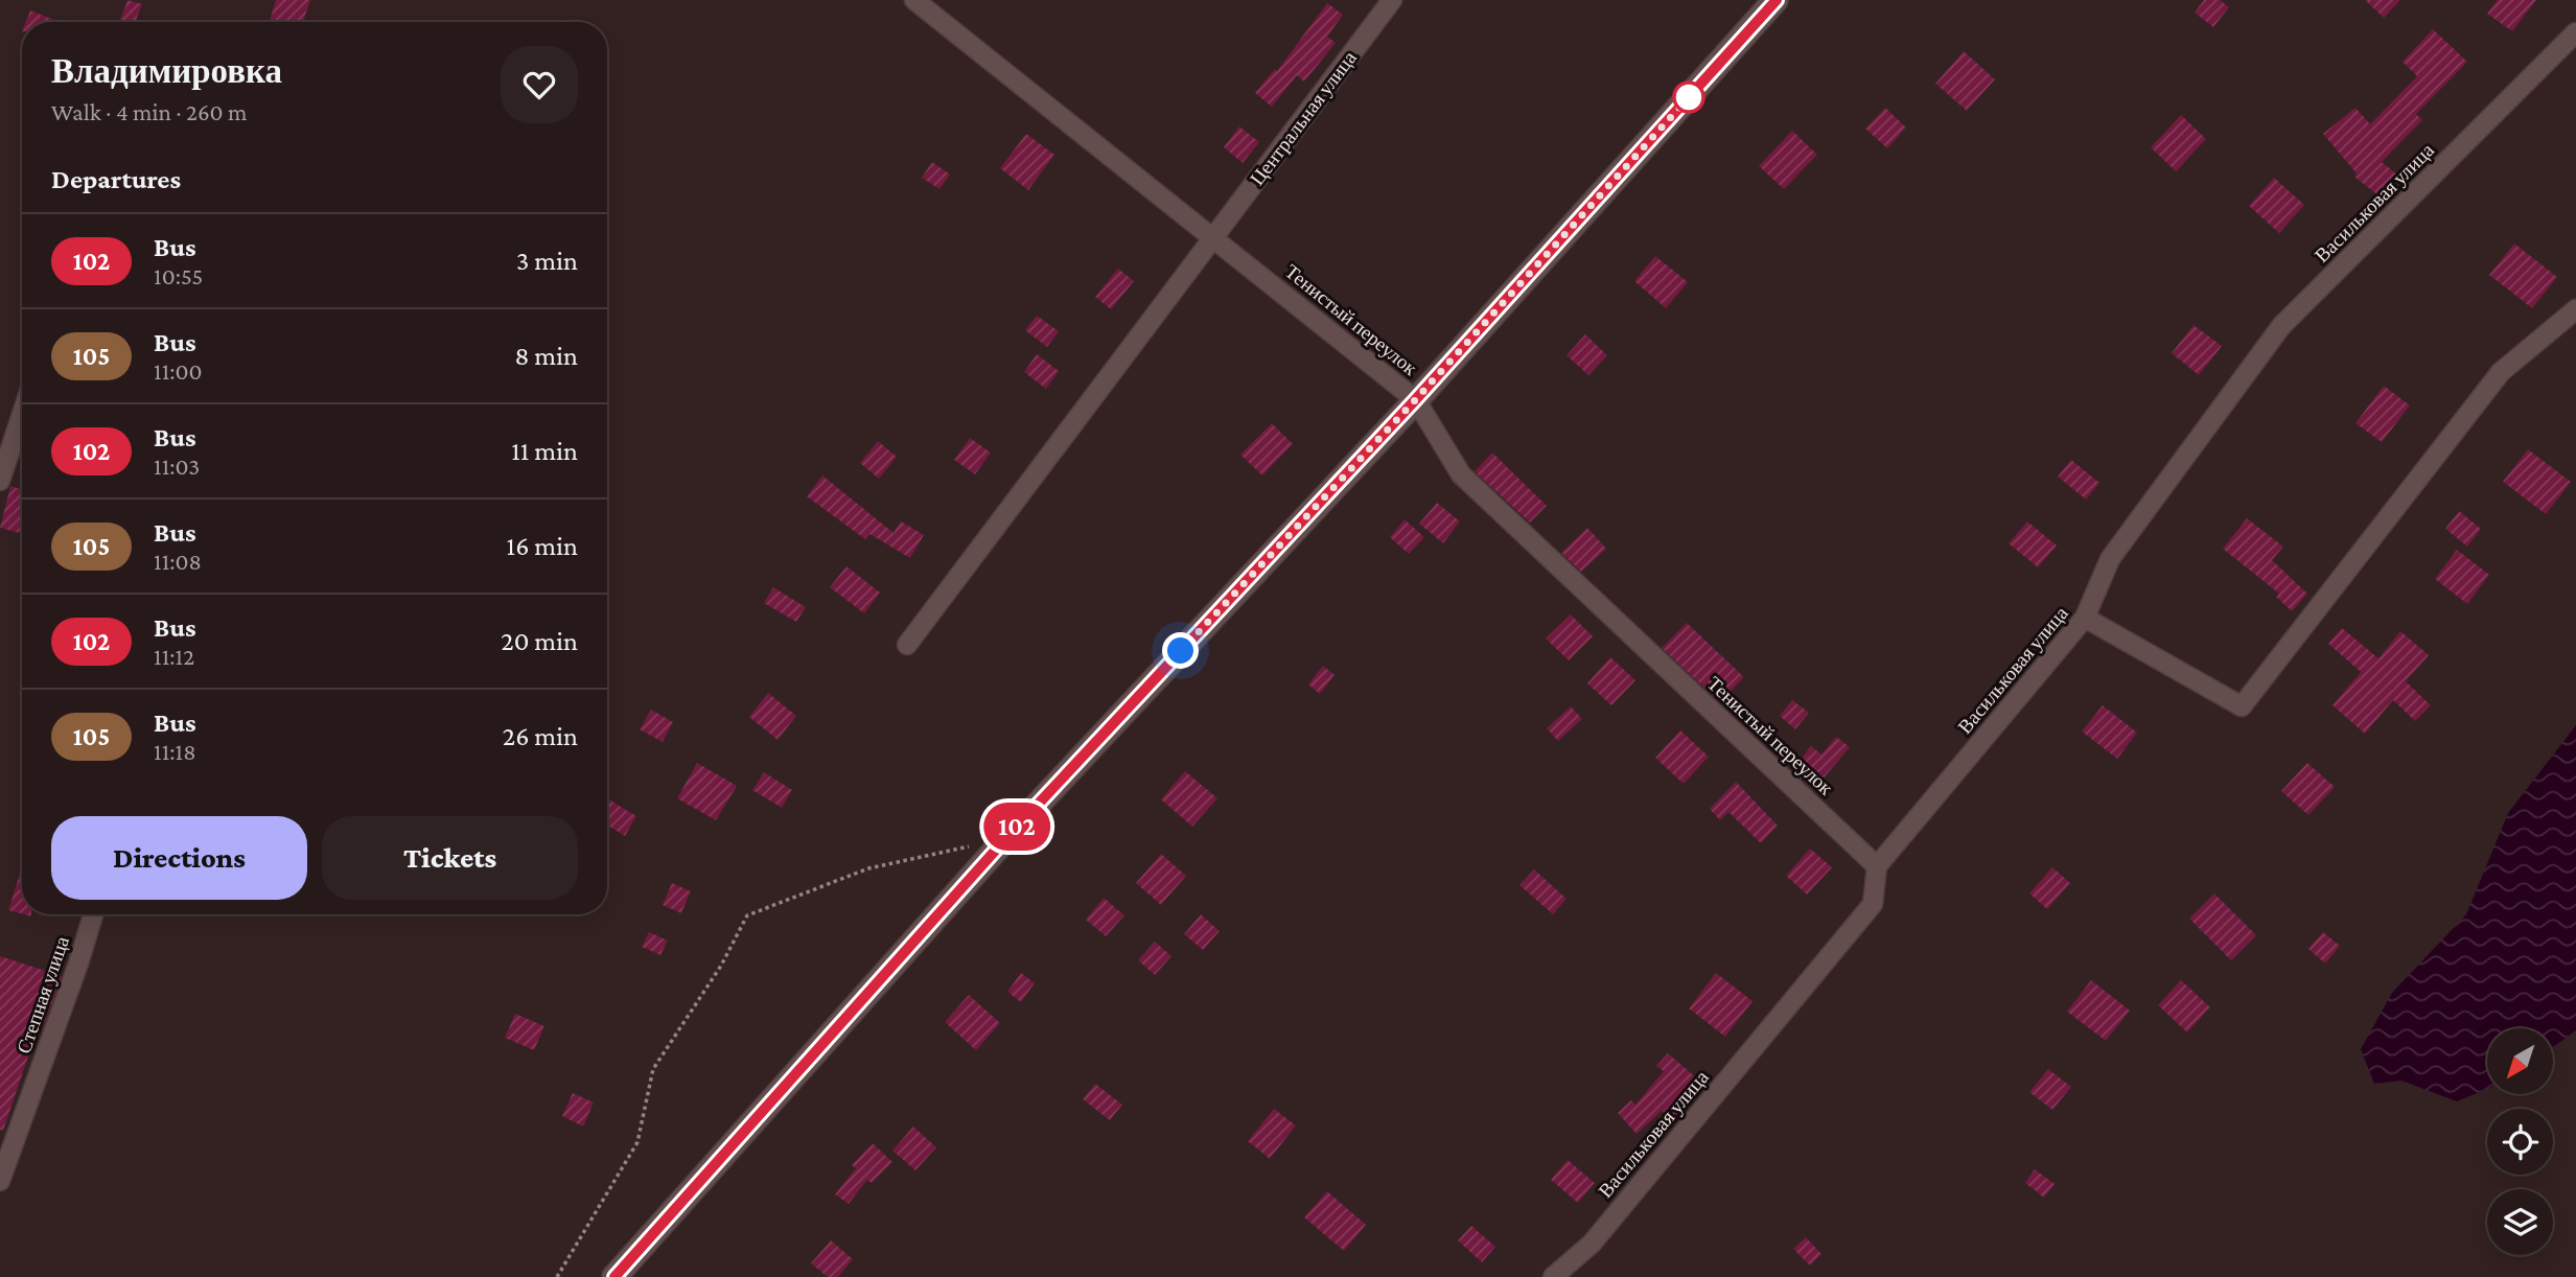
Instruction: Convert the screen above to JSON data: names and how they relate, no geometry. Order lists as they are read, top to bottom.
{
  "streets": {
    "street": [
      "Центральная улица",
      "Васильковая улица",
      "Тенистый переулок",
      "Степная улица"
    ]
  },
  "crossings": [
    ["Центральная улица", "Тенистый переулок"],
    ["Васильковая улица", "Тенистый переулок"]
  ],
  "lines": ["bus line 102"],
  "north": "bottom left",
  "page": {
    "on_map": "102",
    "heading": [
      ["Владимировка", "Walk · 4 min · 260 m"],
      "Departures"
    ],
    "list": [
      {
        "mark": "102",
        "name": "Bus",
        "note": "10:55",
        "value": "3 min"
      },
      {
        "mark": "105",
        "name": "Bus",
        "note": "11:00",
        "value": "8 min"
      },
      {
        "mark": "102",
        "name": "Bus",
        "note": "11:03",
        "value": "11 min"
      },
      {
        "mark": "105",
        "name": "Bus",
        "note": "11:08",
        "value": "16 min"
      },
      {
        "mark": "102",
        "name": "Bus",
        "note": "11:12",
        "value": "20 min"
      },
      {
        "mark": "105",
        "name": "Bus",
        "note": "11:18",
        "value": "26 min"
      }
    ],
    "buttons": ["Directions", "Tickets"]
  }
}
